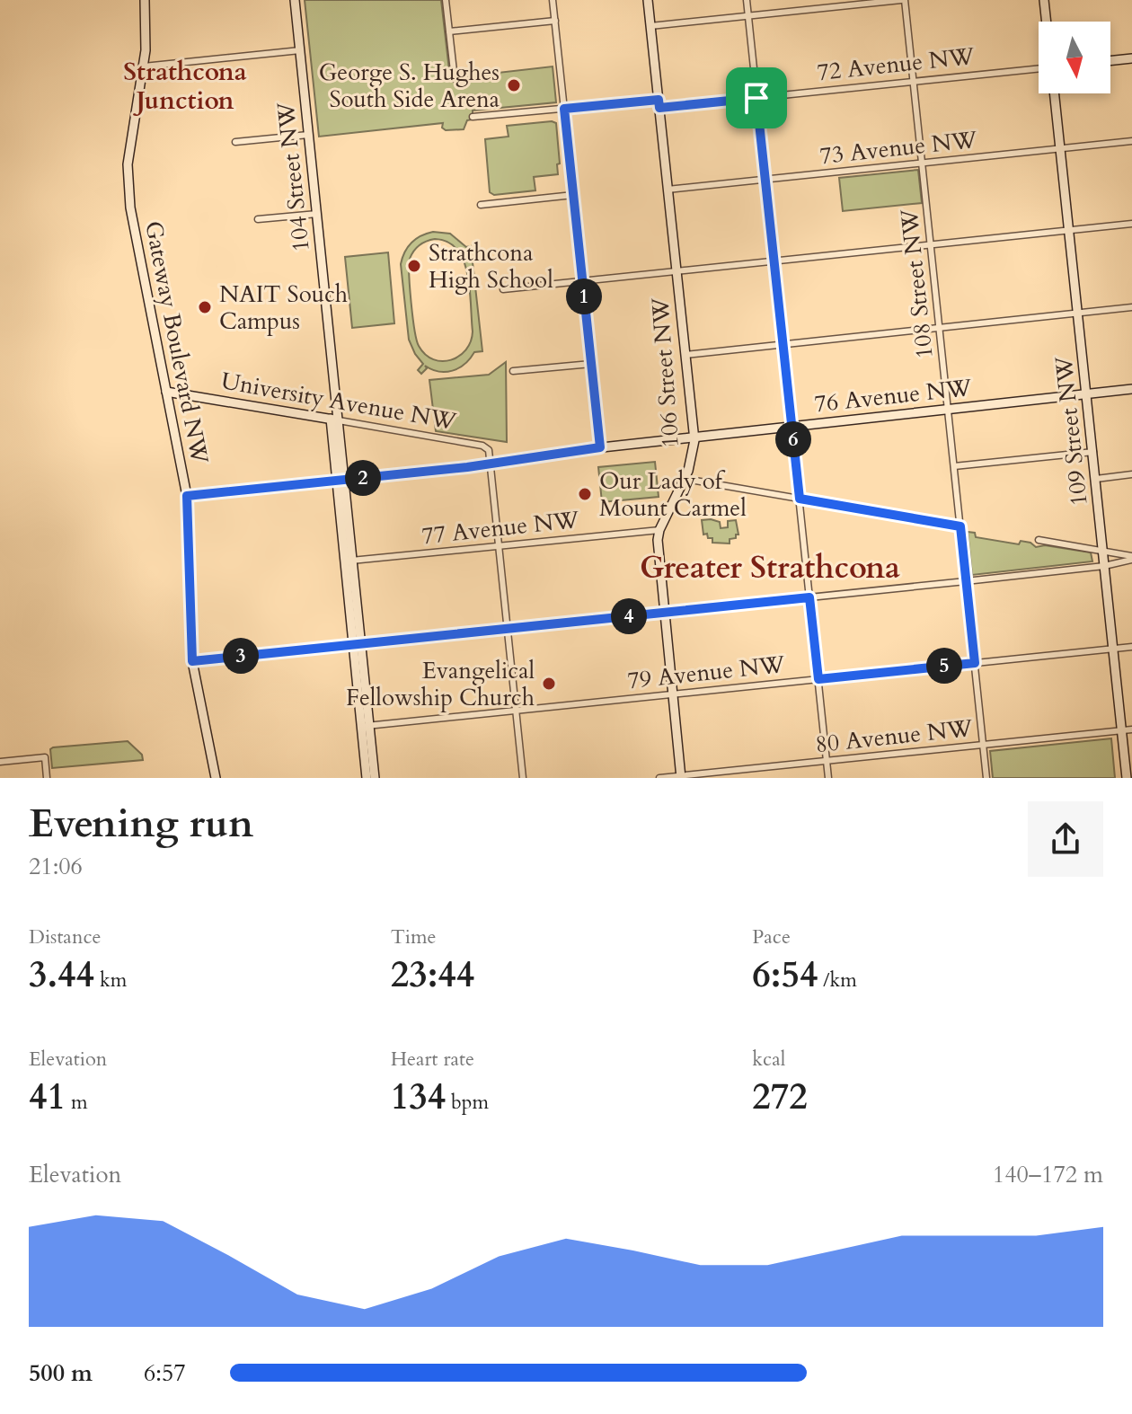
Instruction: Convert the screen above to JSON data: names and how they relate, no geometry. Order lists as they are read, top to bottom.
{
  "streets": {
    "main road": [
      "104 Street NW",
      "Gateway Boulevard NW",
      "106 Street NW",
      "76 Avenue NW",
      "University Avenue NW",
      "109 Street NW"
    ],
    "street": [
      "72 Avenue NW",
      "73 Avenue NW",
      "108 Street NW",
      "77 Avenue NW",
      "79 Avenue NW",
      "80 Avenue NW"
    ]
  },
  "crossings": [
    ["72 Avenue NW", "108 Street NW"],
    ["72 Avenue NW", "106 Street NW"],
    ["73 Avenue NW", "108 Street NW"],
    ["73 Avenue NW", "106 Street NW"],
    ["73 Avenue NW", "109 Street NW"],
    ["104 Street NW", "76 Avenue NW"],
    ["104 Street NW", "University Avenue NW"],
    ["104 Street NW", "77 Avenue NW"],
    ["104 Street NW", "79 Avenue NW"],
    ["108 Street NW", "76 Avenue NW"],
    ["108 Street NW", "79 Avenue NW"],
    ["108 Street NW", "80 Avenue NW"],
    ["Gateway Boulevard NW", "76 Avenue NW"],
    ["Gateway Boulevard NW", "University Avenue NW"],
    ["106 Street NW", "76 Avenue NW"],
    ["106 Street NW", "77 Avenue NW"],
    ["106 Street NW", "79 Avenue NW"],
    ["106 Street NW", "80 Avenue NW"],
    ["76 Avenue NW", "University Avenue NW"],
    ["76 Avenue NW", "109 Street NW"],
    ["109 Street NW", "79 Avenue NW"],
    ["109 Street NW", "80 Avenue NW"]
  ],
  "districts": ["Strathcona Junction", "Greater Strathcona"],
  "places": [
    "George S. Hughes South Side Arena",
    "Strathcona High School",
    "NAIT Souch Campus",
    "Our Lady of Mount Carmel",
    "Evangelical Fellowship Church"
  ],
  "north": "bottom",
  "page": {
    "pins": [
      "1",
      "6",
      "2",
      "4",
      "3",
      "5"
    ],
    "heading": ["Evening run", "21:06"],
    "stats": [
      ["Distance", "3.44 km"],
      ["Time", "23:44"],
      ["Pace", "6:54 /km"],
      ["Elevation", "41 m"],
      ["Heart rate", "134 bpm"],
      ["kcal", "272"]
    ],
    "chart": ["Elevation", "140–172 m"],
    "list": [
      {
        "name": "500 m",
        "note": "6:57"
      }
    ]
  }
}
